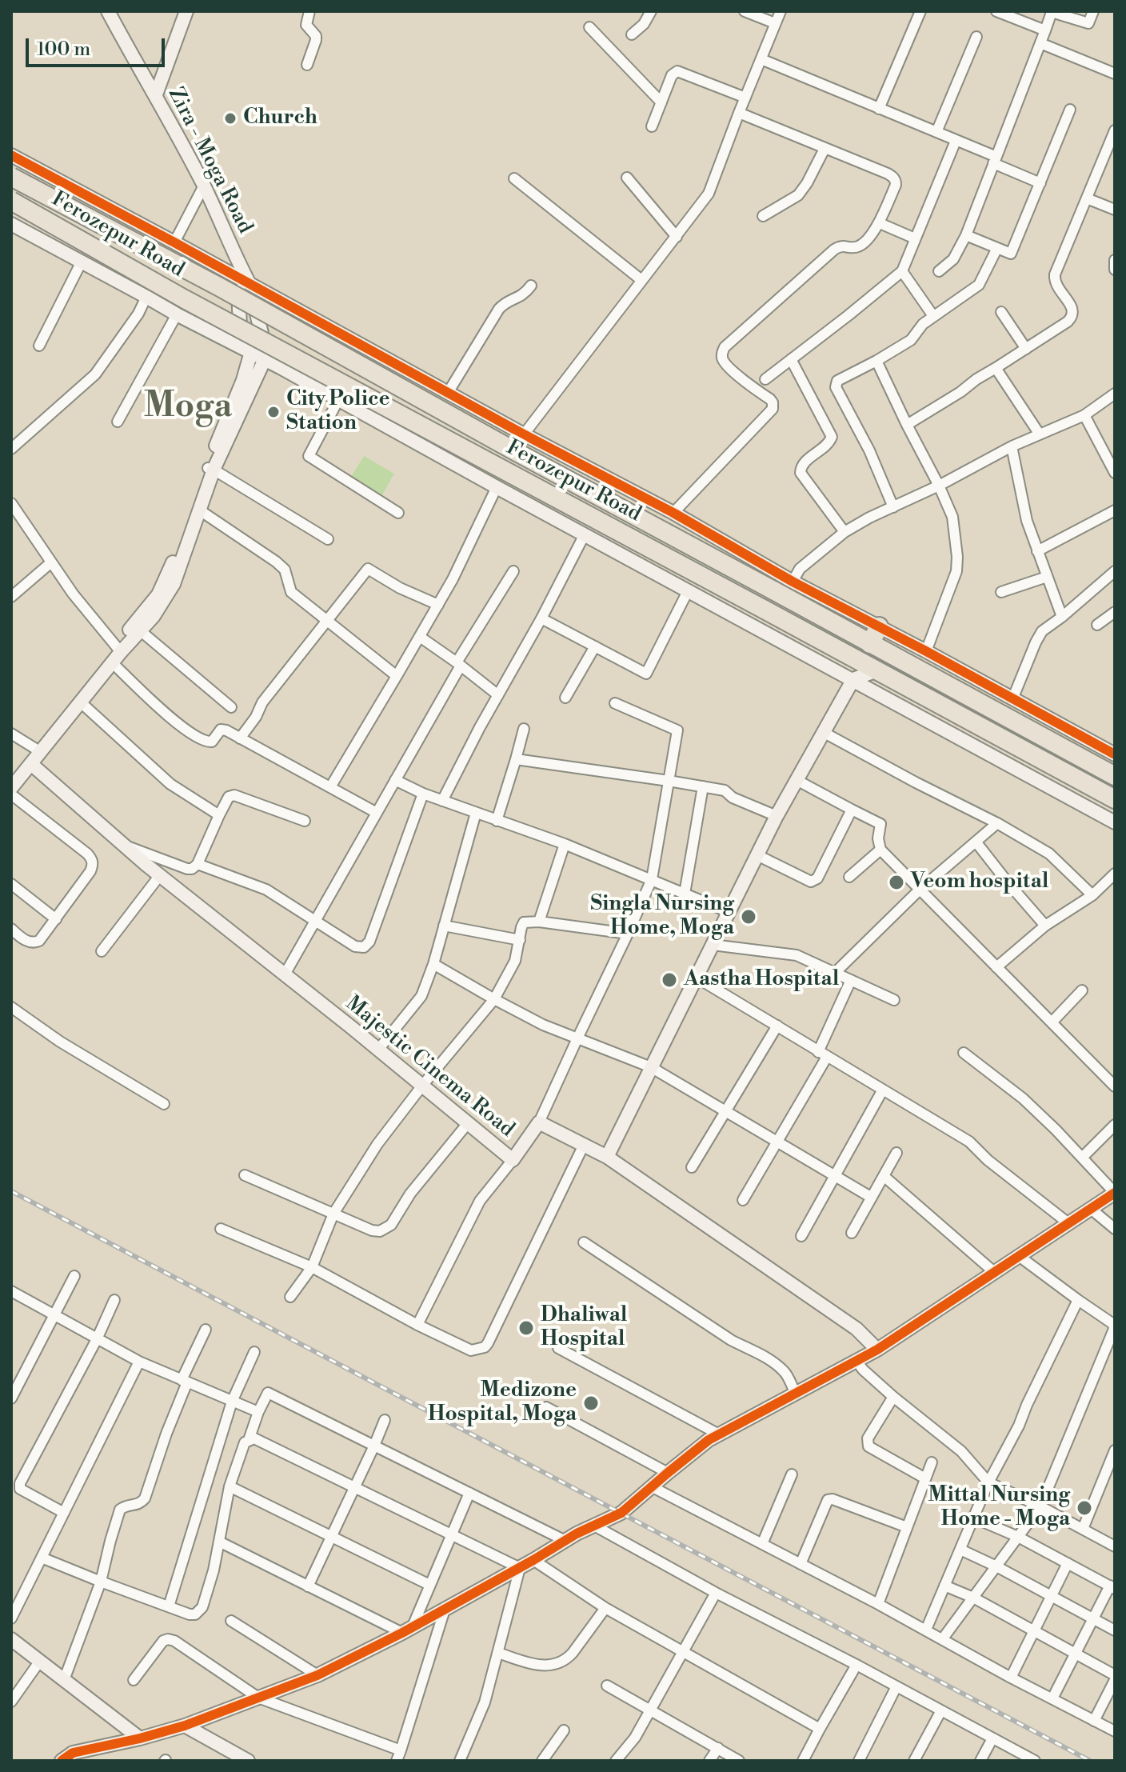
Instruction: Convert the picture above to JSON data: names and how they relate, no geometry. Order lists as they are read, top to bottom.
{
  "streets": {
    "highway": ["Ferozepur Road"],
    "street": ["Zira - Moga Road", "Majestic Cinema Road"]
  },
  "districts": ["Moga"],
  "places": [
    "Church",
    "City Police Station",
    "Veom hospital",
    "Singla Nursing Home, Moga",
    "Aastha Hospital",
    "Dhaliwal Hospital",
    "Medizone Hospital, Moga",
    "Mittal Nursing Home - Moga"
  ],
  "scale_bar": "100 m"
}
